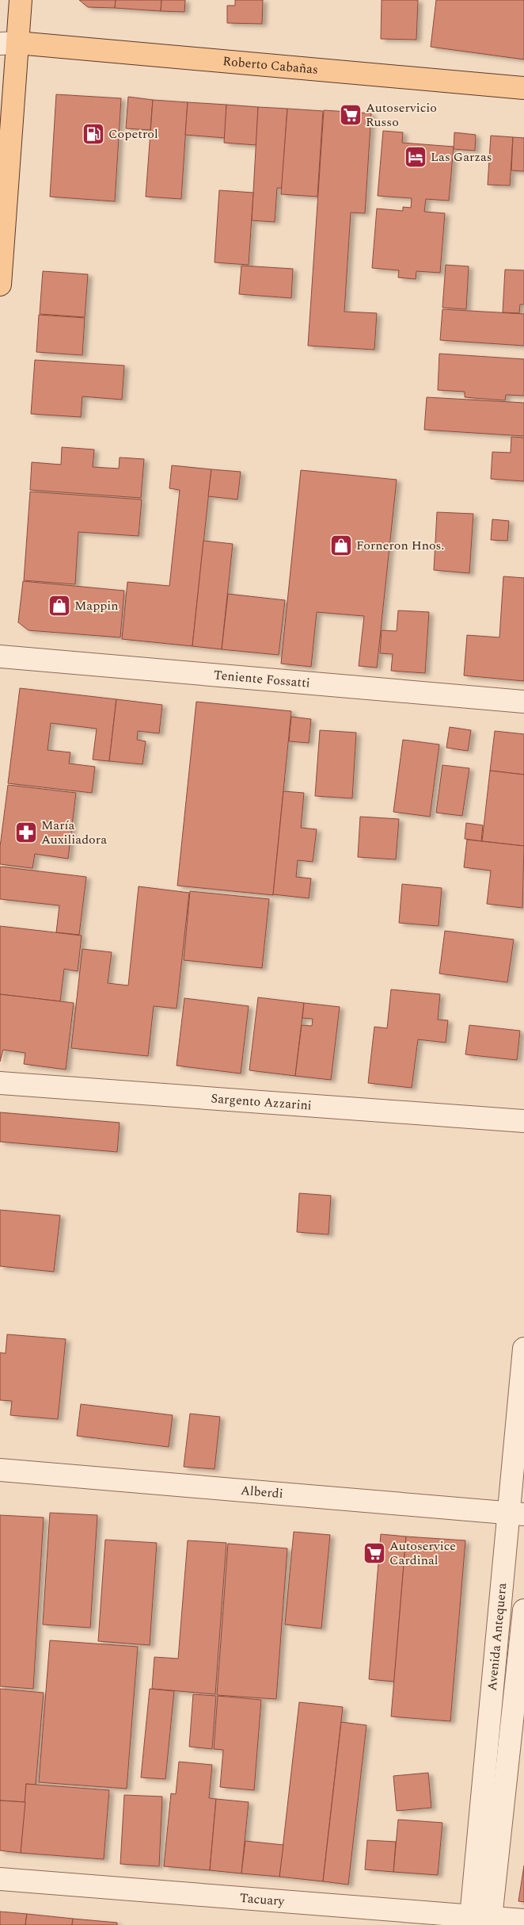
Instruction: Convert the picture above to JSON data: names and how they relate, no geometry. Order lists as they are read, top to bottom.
{
  "streets": {
    "main road": ["Roberto Cabañas"],
    "street": [
      "Teniente Fossatti",
      "Sargento Azzarini",
      "Alberdi",
      "Avenida Antequera",
      "Tacuary"
    ]
  },
  "crossings": [
    ["Alberdi", "Avenida Antequera"],
    ["Avenida Antequera", "Tacuary"]
  ],
  "places": {
    "supermarket": ["Autoservicio Russo", "Autoservice Cardinal"],
    "fuel station": ["Copetrol"],
    "hotel": ["Las Garzas"],
    "shop": ["Forneron Hnos.", "Mappin"],
    "pharmacy": ["María Auxiliadora"]
  }
}
